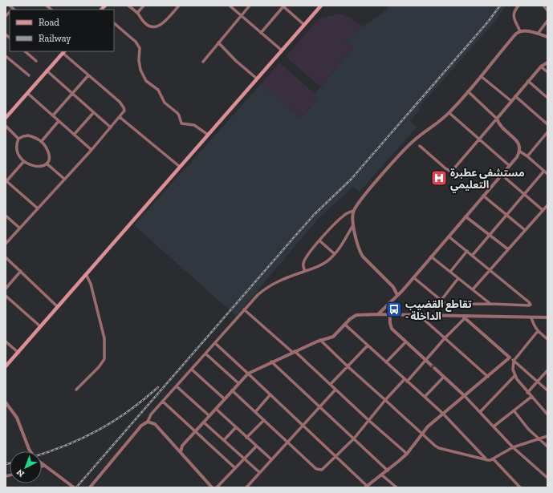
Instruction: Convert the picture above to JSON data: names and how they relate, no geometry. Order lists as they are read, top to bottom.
{
  "places": {
    "hospital": ["مستشفى عطبرة التعليمي"],
    "bus stop": ["تقاطع القضيب - الداخلة"]
  },
  "legend": ["Road", "Railway"],
  "north": "bottom left"
}
